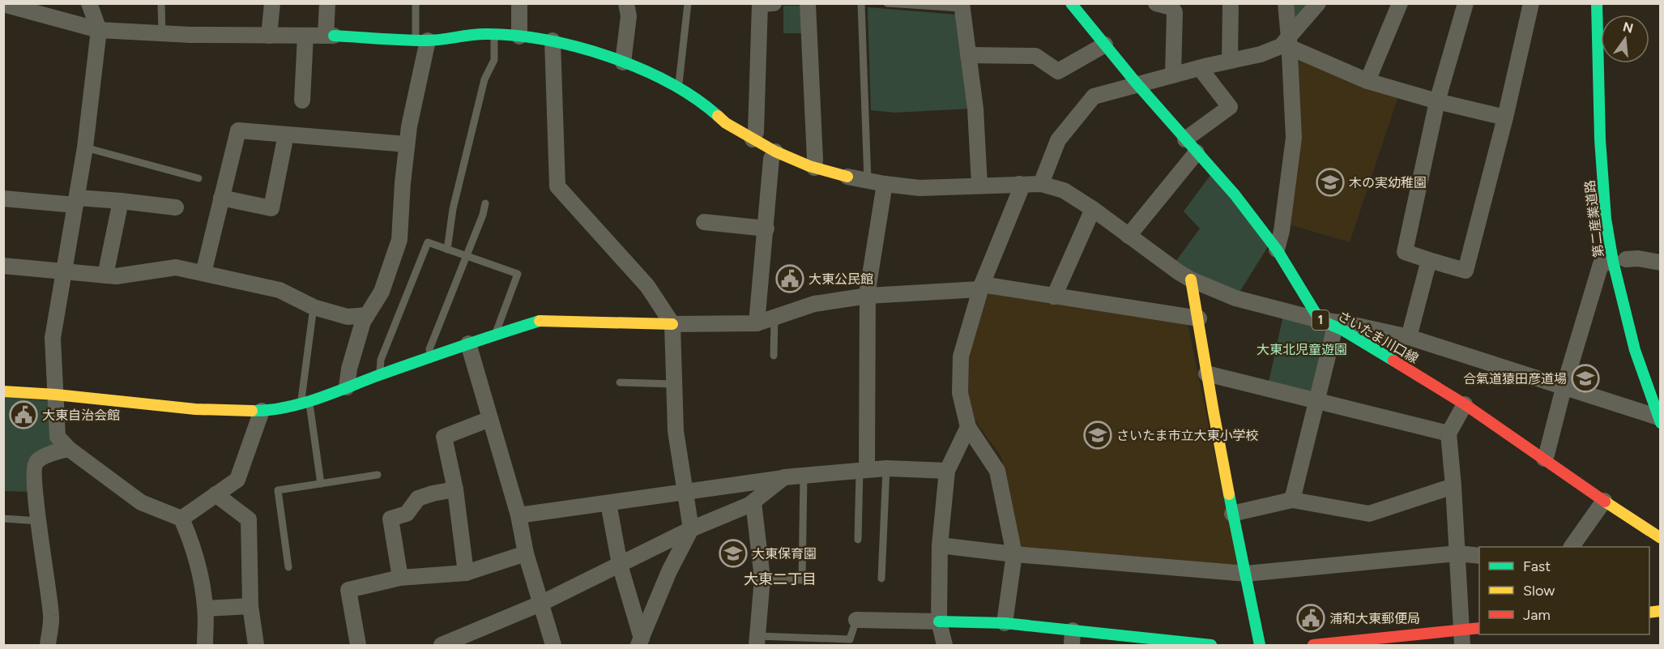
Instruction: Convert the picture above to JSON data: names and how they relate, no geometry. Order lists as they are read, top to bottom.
{
  "streets": {
    "street": ["第二産業道路", "1", "さいたま川口線"]
  },
  "districts": ["大東二丁目"],
  "parks": ["大東北児童遊園"],
  "places": {
    "school or university": [
      "木の実幼稚園",
      "合氣道猿田彦道場",
      "さいたま市立大東小学校",
      "大東保育園"
    ],
    "public building": ["大東公民館", "大東自治会館", "浦和大東郵便局"]
  },
  "legend": ["Fast", "Slow", "Jam"],
  "north": "top"
}
